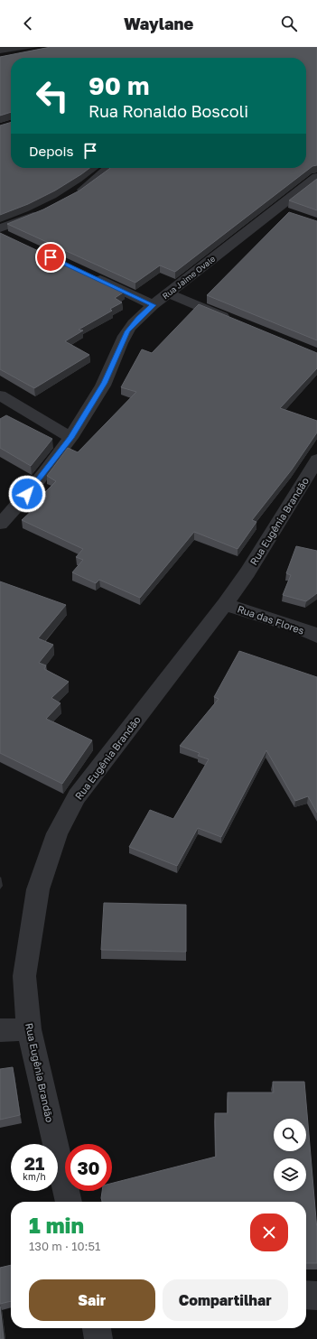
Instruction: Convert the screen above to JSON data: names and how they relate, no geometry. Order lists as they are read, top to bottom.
{
  "streets": {
    "street": ["Rua Jaime Ovale", "Rua Eugênia Brandão", "Rua das Flores"]
  },
  "crossings": [
    ["Rua Eugênia Brandão", "Rua das Flores"]
  ],
  "page": {
    "header": "Waylane",
    "turn": ["90 m", "Rua Ronaldo Boscoli"],
    "then": "Depois",
    "speed": "21 km/h",
    "limit": "30",
    "heading": ["1 min", "130 m · 10:51"],
    "buttons": ["Sair", "Compartilhar"]
  }
}
